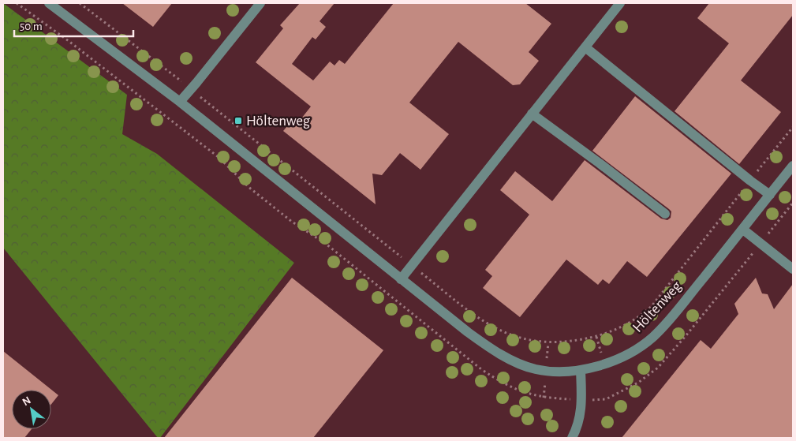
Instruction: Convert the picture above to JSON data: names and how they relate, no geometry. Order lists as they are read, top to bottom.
{
  "streets": {
    "street": ["Höltenweg"]
  },
  "places": {
    "transit": ["Höltenweg"]
  },
  "scale_bar": "50 m",
  "north": "top left"
}
